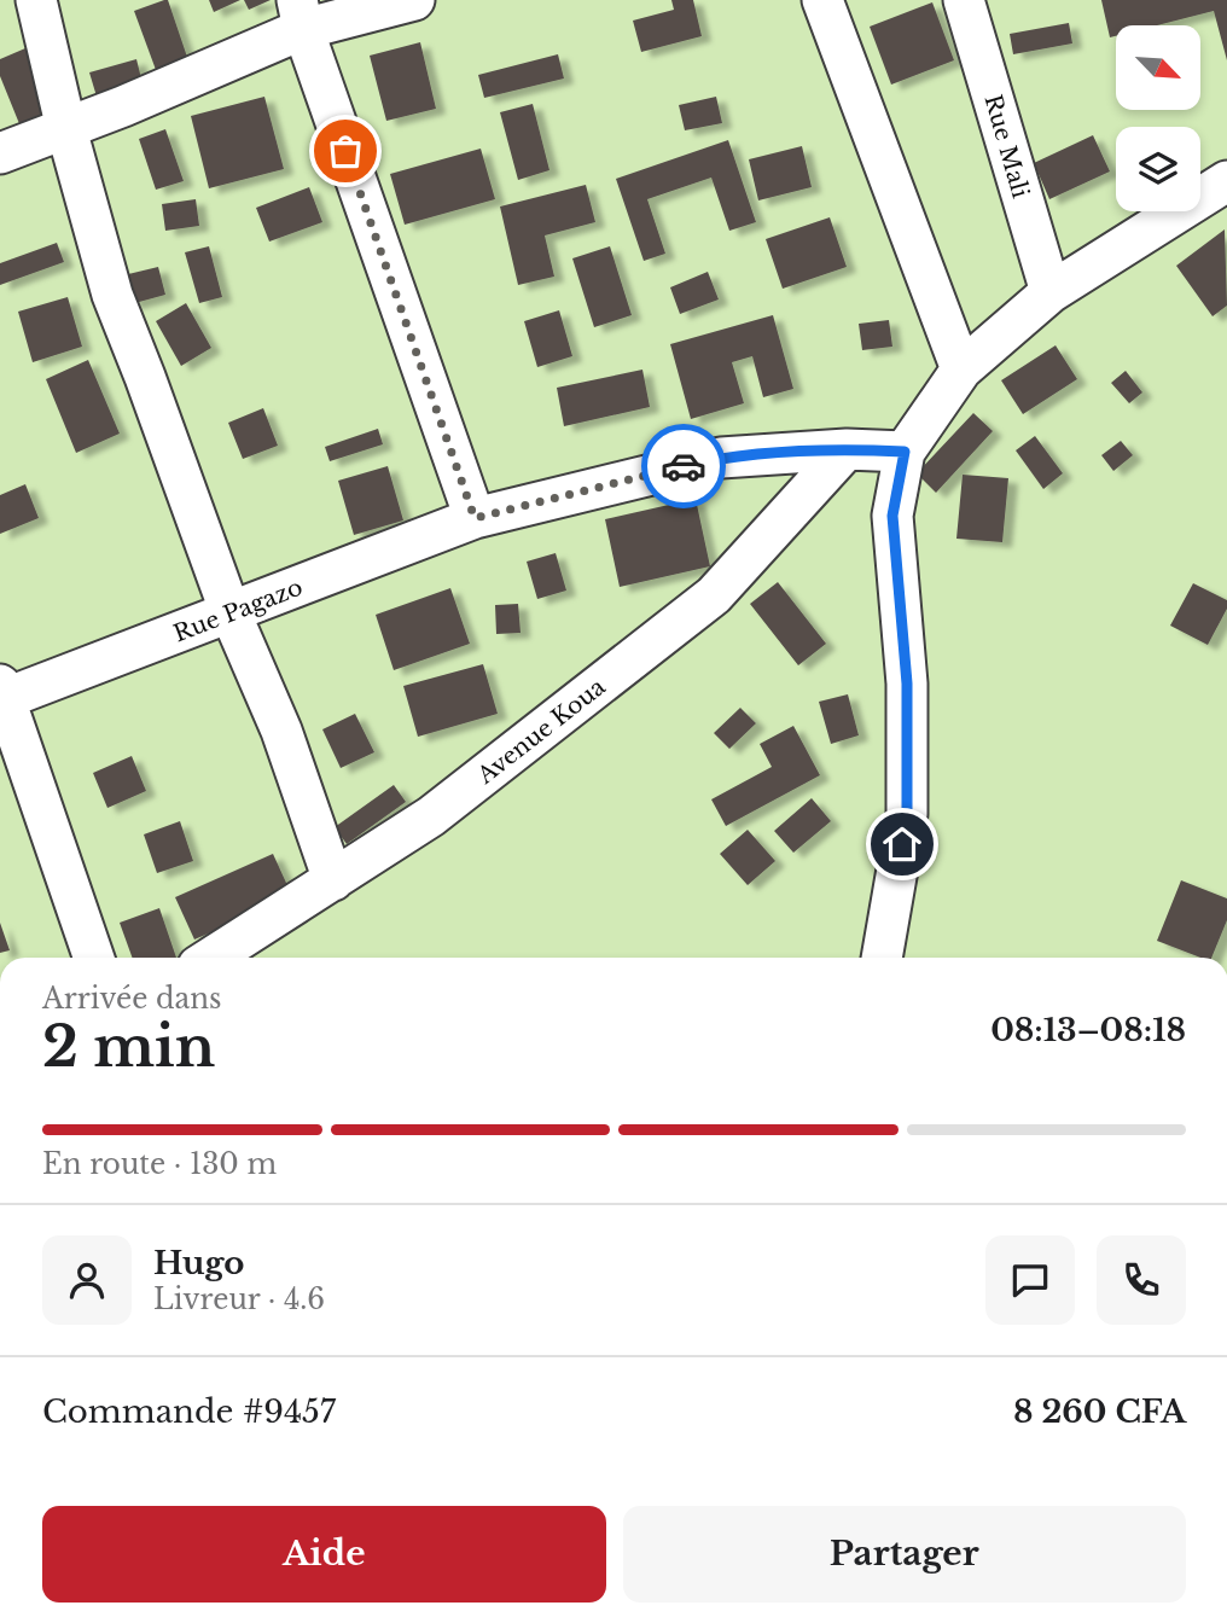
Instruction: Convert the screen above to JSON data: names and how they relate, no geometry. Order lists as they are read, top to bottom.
{
  "streets": {
    "street": ["Rue Mali", "Rue Pagazo", "Avenue Koua"]
  },
  "crossings": [
    ["Rue Pagazo", "Avenue Koua"]
  ],
  "north": "bottom right",
  "page": {
    "heading": ["2 min", "Arrivée dans", "08:13–08:18"],
    "panel": [
      "Hugo",
      "Livreur · 4.6",
      "Commande #9457",
      "8 260 CFA"
    ],
    "bar": "En route · 130 m",
    "buttons": ["Aide", "Partager"]
  }
}
